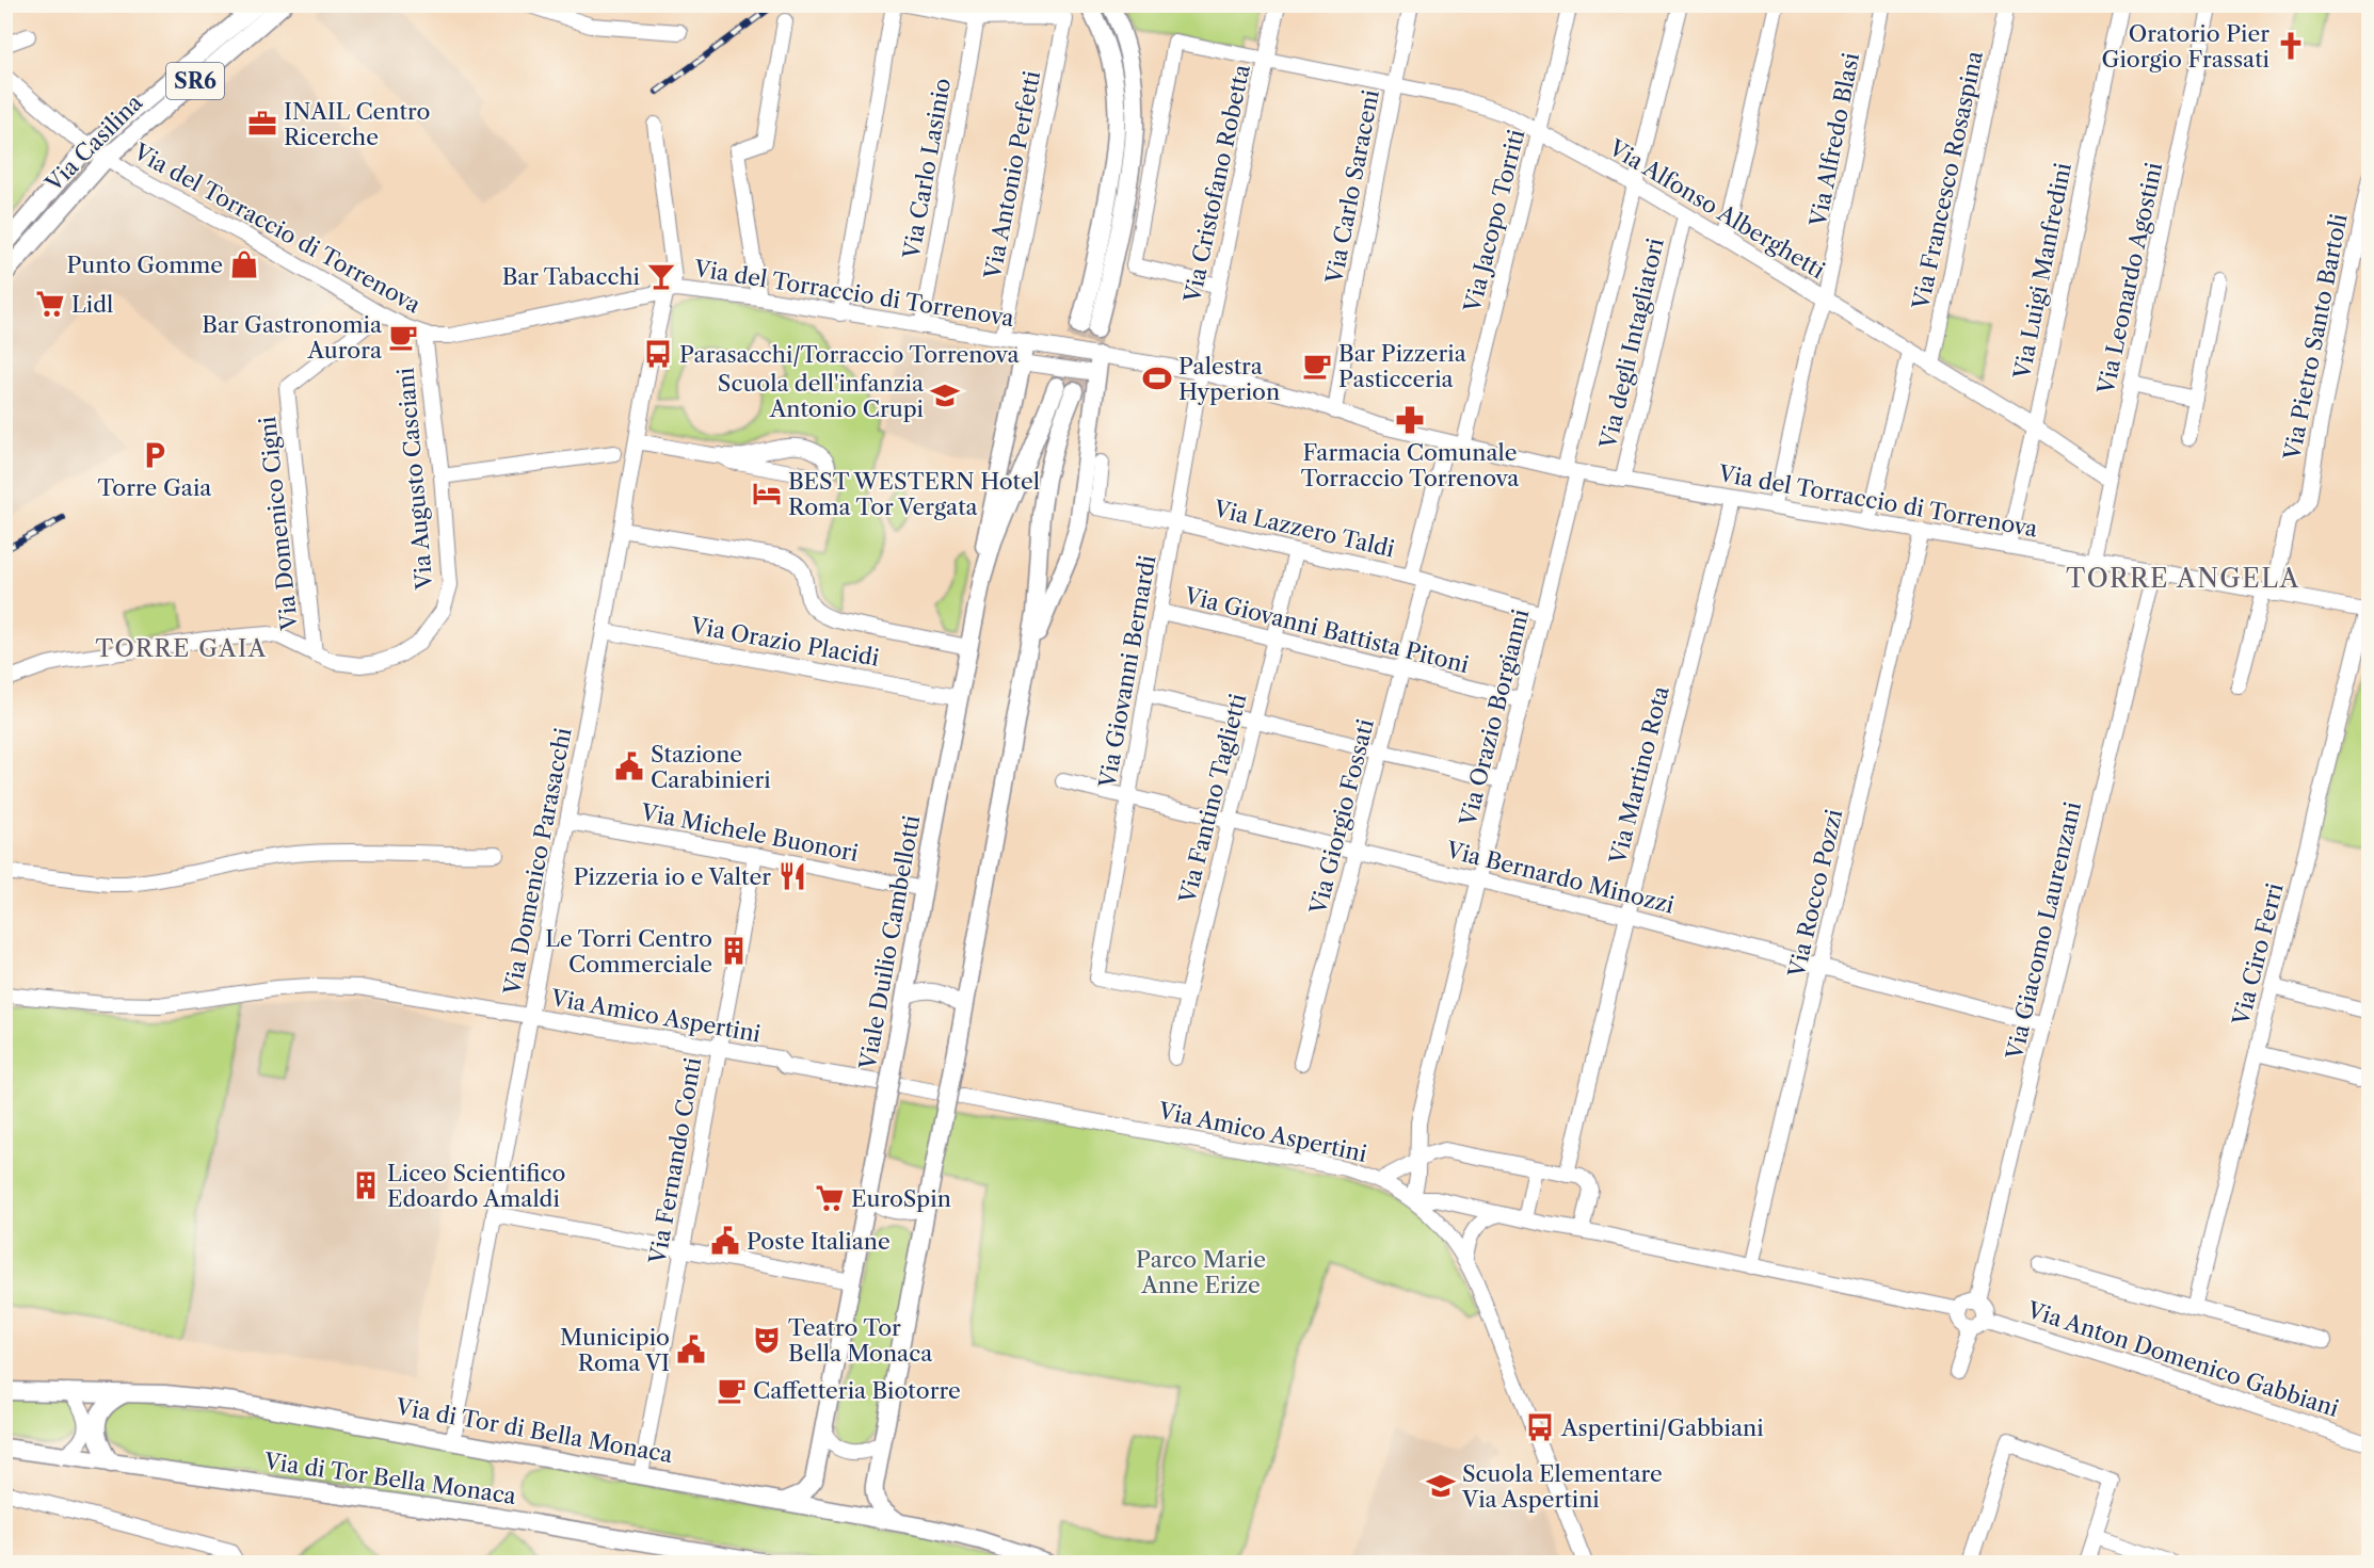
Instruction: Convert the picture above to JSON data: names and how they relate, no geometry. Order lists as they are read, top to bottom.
{
  "streets": {
    "main road": [
      "SR6",
      "Via Casilina",
      "Viale Duilio Cambellotti",
      "Via di Tor di Bella Monaca",
      "Via di Tor Bella Monaca"
    ],
    "street": [
      "Via Alfredo Blasi",
      "Via Carlo Lasinio",
      "Via Antonio Perfetti",
      "Via Francesco Rosaspina",
      "Via Cristofano Robetta",
      "Via Carlo Saraceni",
      "Via Alfonso Alberghetti",
      "Via Jacopo Torriti",
      "Via del Torraccio di Torrenova",
      "Via Luigi Manfredini",
      "Via Leonardo Agostini",
      "Via Pietro Santo Bartoli",
      "Via degli Intagliatori",
      "Via Augusto Casciani",
      "Via Domenico Cigni",
      "Via Lazzero Taldi",
      "Via Giovanni Battista Pitoni",
      "Via Orazio Placidi",
      "Via Giovanni Bernardi",
      "Via Orazio Borgianni",
      "Via Martino Rota",
      "Via Fantino Taglietti",
      "Via Giorgio Fossati",
      "Via Michele Buonori",
      "Via Domenico Parasacchi",
      "Via Bernardo Minozzi",
      "Via Rocco Pozzi",
      "Via Giacomo Laurenzani",
      "Via Ciro Ferri",
      "Via Amico Aspertini",
      "Via Fernando Conti",
      "Via Anton Domenico Gabbiani"
    ]
  },
  "crossings": [
    ["Via Alfredo Blasi", "Via Alfonso Alberghetti"],
    ["Via Alfredo Blasi", "Via del Torraccio di Torrenova"],
    ["Via Casilina", "Via del Torraccio di Torrenova"],
    ["Via Carlo Lasinio", "Via Antonio Perfetti"],
    ["Via Carlo Lasinio", "Via del Torraccio di Torrenova"],
    ["Via Antonio Perfetti", "Via del Torraccio di Torrenova"],
    ["Via Francesco Rosaspina", "Via Alfonso Alberghetti"],
    ["Via Cristofano Robetta", "Via Alfonso Alberghetti"],
    ["Via Cristofano Robetta", "Via del Torraccio di Torrenova"],
    ["Via Cristofano Robetta", "Via Giovanni Bernardi"],
    ["Via Carlo Saraceni", "Via Alfonso Alberghetti"],
    ["Via Carlo Saraceni", "Via del Torraccio di Torrenova"],
    ["Via Alfonso Alberghetti", "Via Jacopo Torriti"],
    ["Via Alfonso Alberghetti", "Via Luigi Manfredini"],
    ["Via Alfonso Alberghetti", "Via Leonardo Agostini"],
    ["Via Alfonso Alberghetti", "Via degli Intagliatori"],
    ["Via Alfonso Alberghetti", "Via Orazio Borgianni"],
    ["Via Jacopo Torriti", "Via del Torraccio di Torrenova"],
    ["Via del Torraccio di Torrenova", "Via Luigi Manfredini"],
    ["Via del Torraccio di Torrenova", "Via Leonardo Agostini"],
    ["Via del Torraccio di Torrenova", "Via Pietro Santo Bartoli"],
    ["Via del Torraccio di Torrenova", "Via degli Intagliatori"],
    ["Via del Torraccio di Torrenova", "Via Augusto Casciani"],
    ["Via del Torraccio di Torrenova", "Via Domenico Cigni"],
    ["Via del Torraccio di Torrenova", "Via Giovanni Bernardi"],
    ["Via del Torraccio di Torrenova", "Via Orazio Borgianni"],
    ["Via del Torraccio di Torrenova", "Via Martino Rota"],
    ["Via del Torraccio di Torrenova", "Via Giorgio Fossati"],
    ["Via del Torraccio di Torrenova", "Via Domenico Parasacchi"],
    ["Via del Torraccio di Torrenova", "Via Rocco Pozzi"],
    ["Via del Torraccio di Torrenova", "Via Giacomo Laurenzani"],
    ["Via del Torraccio di Torrenova", "Via Ciro Ferri"],
    ["Via Augusto Casciani", "Via Domenico Cigni"],
    ["Via Lazzero Taldi", "Via Giovanni Bernardi"],
    ["Via Lazzero Taldi", "Via Orazio Borgianni"],
    ["Via Lazzero Taldi", "Via Fantino Taglietti"],
    ["Via Lazzero Taldi", "Via Giorgio Fossati"],
    ["Via Giovanni Battista Pitoni", "Via Giovanni Bernardi"],
    ["Via Giovanni Battista Pitoni", "Via Orazio Borgianni"],
    ["Via Giovanni Battista Pitoni", "Via Fantino Taglietti"],
    ["Via Giovanni Battista Pitoni", "Via Giorgio Fossati"],
    ["Via Orazio Placidi", "Via Domenico Parasacchi"],
    ["Via Orazio Placidi", "Viale Duilio Cambellotti"],
    ["Via Giovanni Bernardi", "Via Fantino Taglietti"],
    ["Via Giovanni Bernardi", "Via Bernardo Minozzi"],
    ["Via Orazio Borgianni", "Via Bernardo Minozzi"],
    ["Via Orazio Borgianni", "Via Amico Aspertini"],
    ["Via Martino Rota", "Via Bernardo Minozzi"],
    ["Via Fantino Taglietti", "Via Bernardo Minozzi"],
    ["Via Giorgio Fossati", "Via Bernardo Minozzi"],
    ["Via Michele Buonori", "Via Domenico Parasacchi"],
    ["Via Michele Buonori", "Viale Duilio Cambellotti"],
    ["Via Michele Buonori", "Via Fernando Conti"],
    ["Via Domenico Parasacchi", "Via Amico Aspertini"],
    ["Via Domenico Parasacchi", "Via di Tor di Bella Monaca"],
    ["Via Bernardo Minozzi", "Via Rocco Pozzi"],
    ["Via Bernardo Minozzi", "Via Giacomo Laurenzani"],
    ["Via Giacomo Laurenzani", "Via Anton Domenico Gabbiani"],
    ["Viale Duilio Cambellotti", "Via di Tor di Bella Monaca"],
    ["Via Amico Aspertini", "Via Fernando Conti"],
    ["Via Fernando Conti", "Via di Tor di Bella Monaca"]
  ],
  "districts": ["TORRE ANGELA", "TORRE GAIA"],
  "parks": ["Parco Marie Anne Erize"],
  "places": {
    "church": ["Oratorio Pier Giorgio Frassati"],
    "office": ["INAIL Centro Ricerche"],
    "shop": ["Punto Gomme"],
    "bar": ["Bar Tabacchi"],
    "supermarket": ["Lidl", "EuroSpin"],
    "cafe": ["Bar Gastronomia Aurora", "Bar Pizzeria Pasticceria", "Caffetteria Biotorre"],
    "bus stop": ["Parasacchi/Torraccio Torrenova", "Aspertini/Gabbiani"],
    "sports": ["Palestra Hyperion"],
    "school or university": ["Scuola dell'infanzia Antonio Crupi", "Scuola Elementare Via Aspertini"],
    "pharmacy": ["Farmacia Comunale Torraccio Torrenova"],
    "parking": ["Torre Gaia"],
    "hotel": ["BEST WESTERN Hotel Roma Tor Vergata"],
    "public building": ["Stazione Carabinieri", "Poste Italiane", "Municipio Roma VI"],
    "restaurant": ["Pizzeria io e Valter"],
    "building": ["Le Torri Centro Commerciale", "Liceo Scientifico Edoardo Amaldi"],
    "theatre": ["Teatro Tor Bella Monaca"]
  }
}
